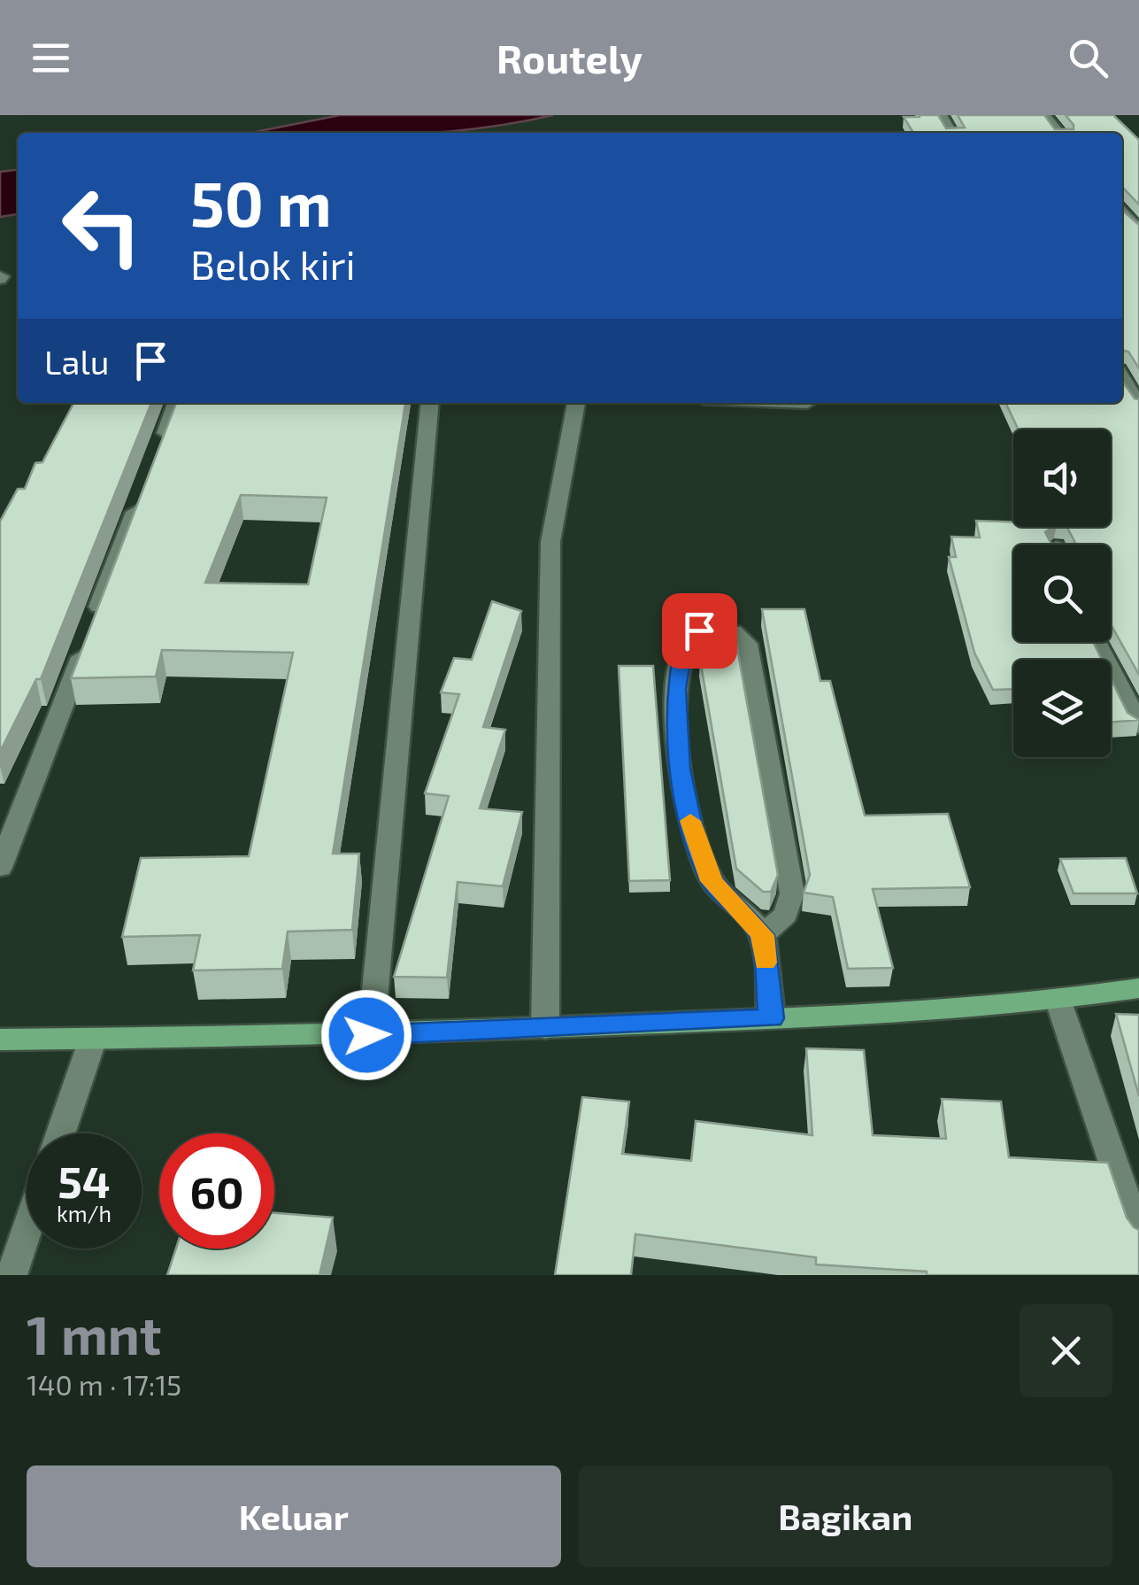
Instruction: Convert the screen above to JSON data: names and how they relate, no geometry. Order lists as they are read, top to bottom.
{
  "page": {
    "header": "Routely",
    "turn": ["50 m", "Belok kiri"],
    "then": "Lalu",
    "speed": "54 km/h",
    "limit": "60",
    "heading": ["1 mnt", "140 m · 17:15"],
    "buttons": ["Keluar", "Bagikan"]
  }
}
